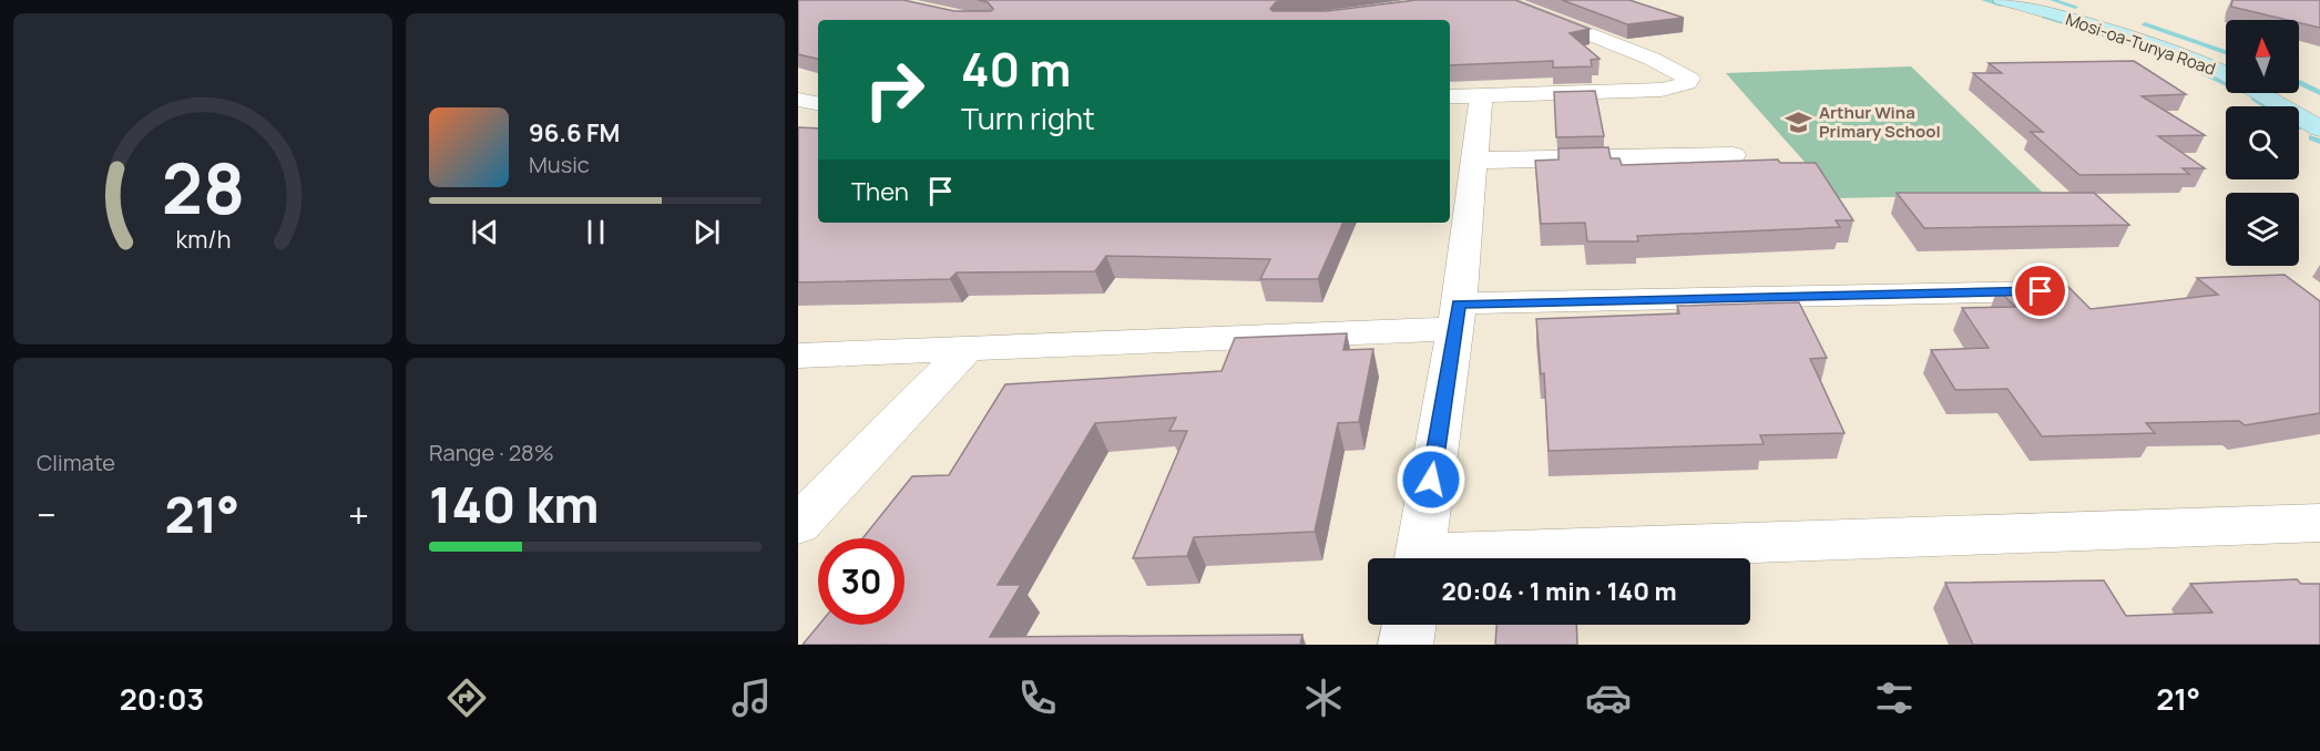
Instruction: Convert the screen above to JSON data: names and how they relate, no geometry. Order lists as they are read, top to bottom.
{
  "streets": {
    "main road": ["Mosi-oa-Tunya Road"]
  },
  "places": {
    "school or university": ["Arthur Wina Primary School"]
  },
  "north": "top",
  "page": {
    "turn": ["40 m", "Turn right"],
    "song": ["96.6 FM", "Music"],
    "then": "Then",
    "tile": [
      "Climate",
      ["Range · 28%", "140 km"]
    ],
    "heat": ["−", "21°", "+"],
    "limit": "30",
    "trip": "20:04 · 1 min · 140 m",
    "tabs": ["20:03", "21°"],
    "gauge": ["28", "km/h"]
  }
}
